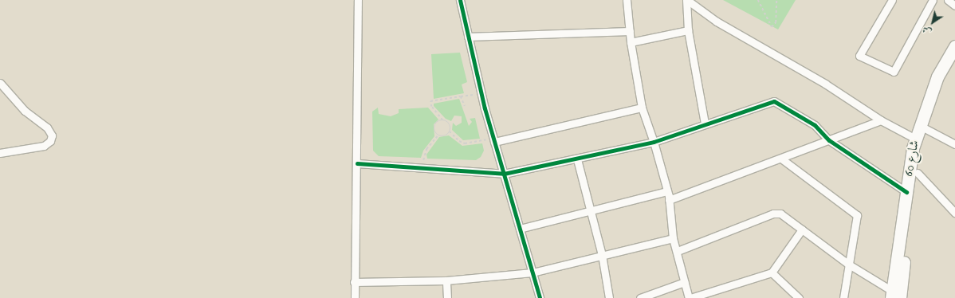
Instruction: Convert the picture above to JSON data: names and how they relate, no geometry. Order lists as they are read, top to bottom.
{
  "streets": {
    "main road": ["شارع 60"]
  },
  "north": "bottom left"
}
